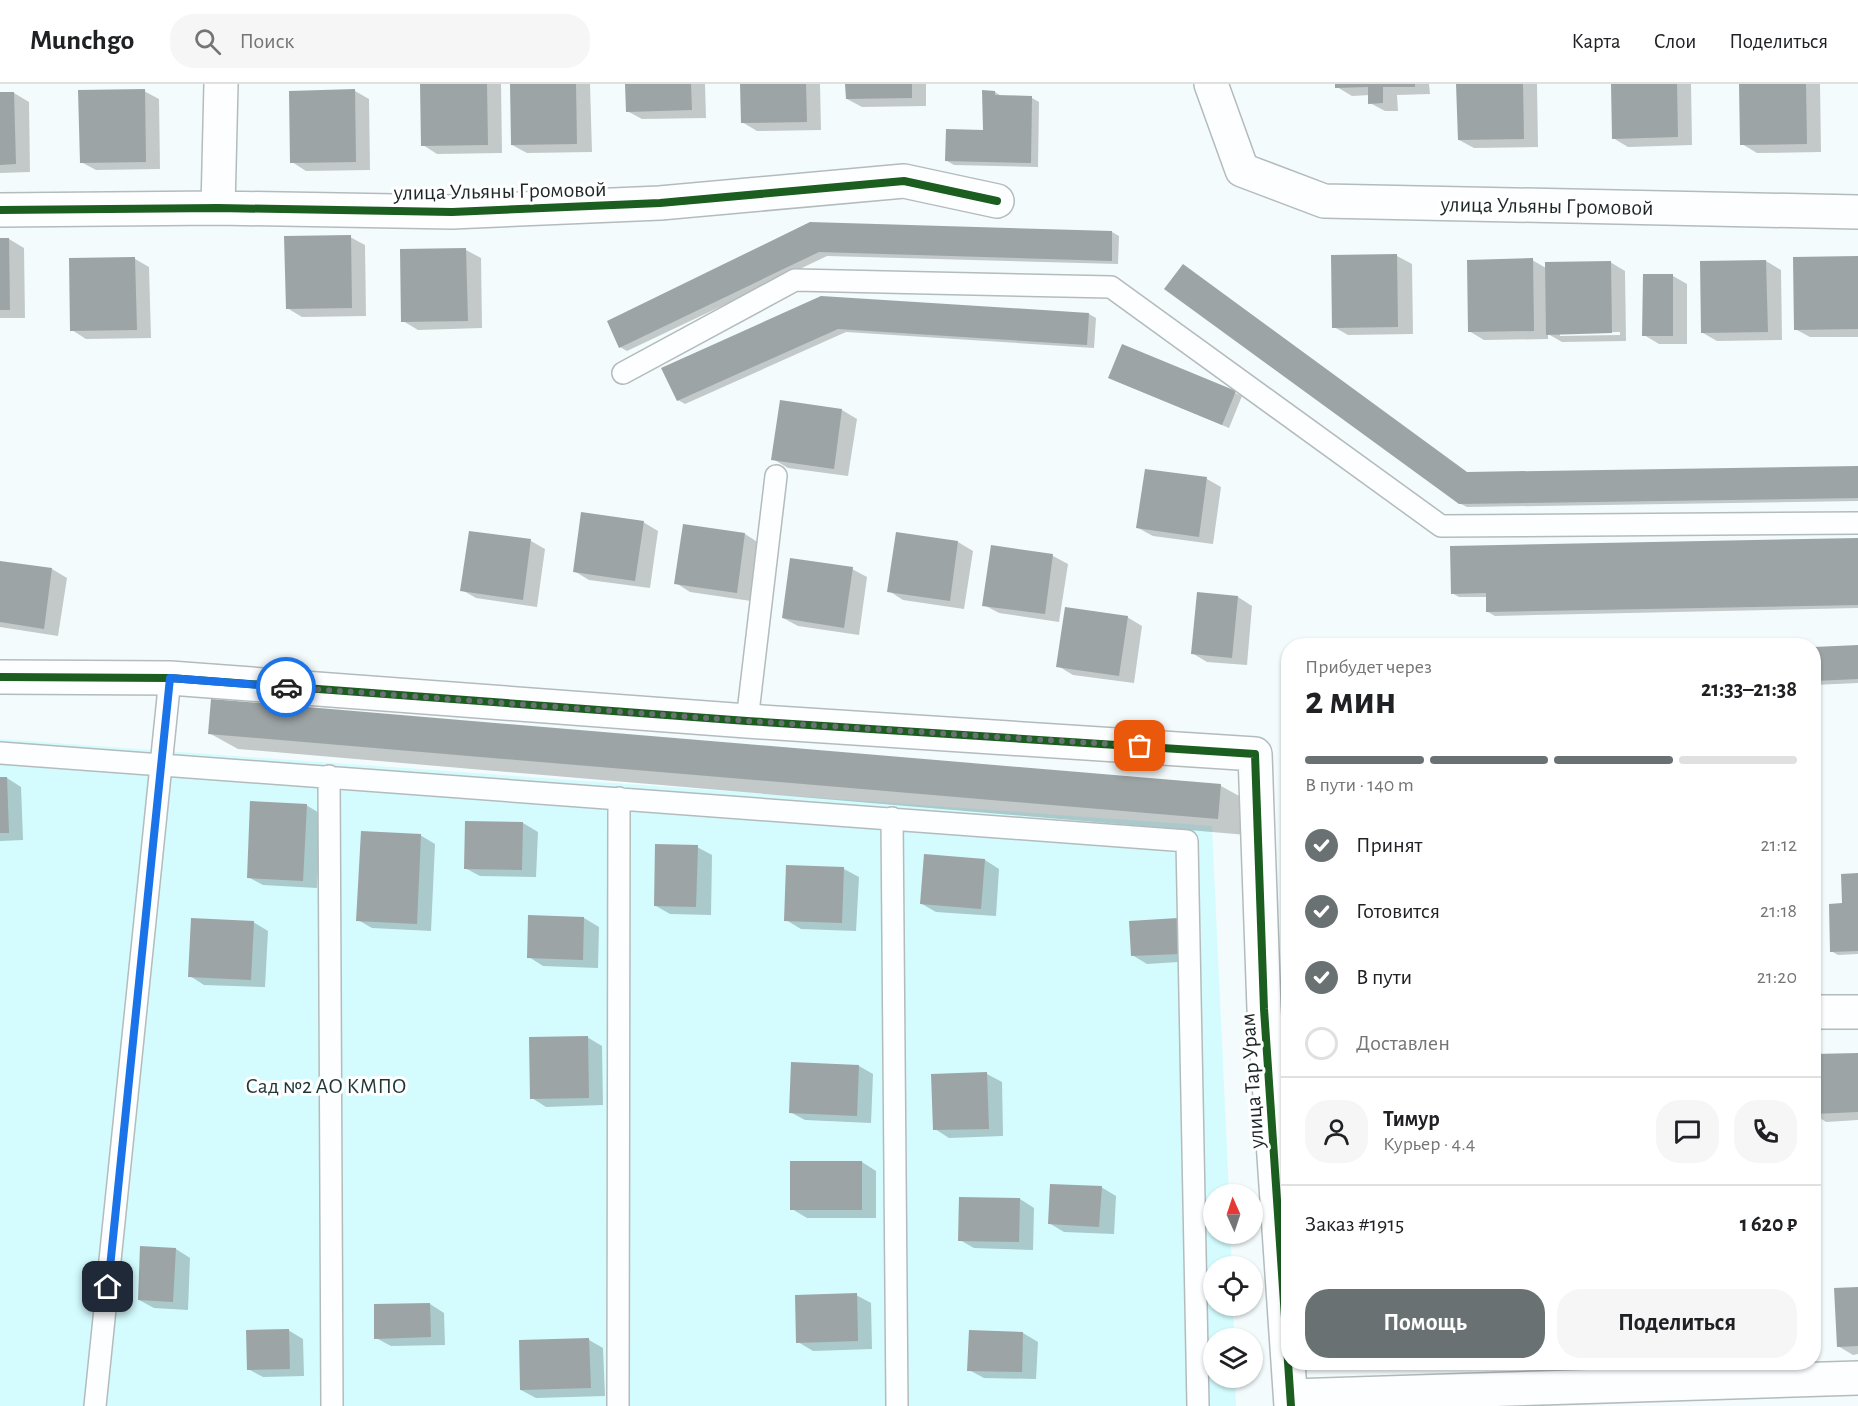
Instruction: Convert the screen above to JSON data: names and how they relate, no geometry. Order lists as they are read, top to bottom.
{
  "streets": {
    "street": ["улица Ульяны Громовой", "улица Тар Урам"]
  },
  "parks": ["Сад №2 АО КМПО"],
  "north": "top",
  "page": {
    "header": "Munchgo",
    "search": "Поиск",
    "nav": ["Карта", "Слои", "Поделиться"],
    "heading": ["2 мин", "Прибудет через", "21:33–21:38"],
    "panel": [
      "Тимур",
      "Курьер · 4.4",
      "Заказ #1915",
      "1 620 ₽"
    ],
    "bar": "В пути · 140 m",
    "list": [
      ["Принят", "21:12"],
      ["Готовится", "21:18"],
      ["В пути", "21:20"],
      "Доставлен"
    ],
    "buttons": ["Помощь", "Поделиться"]
  }
}
